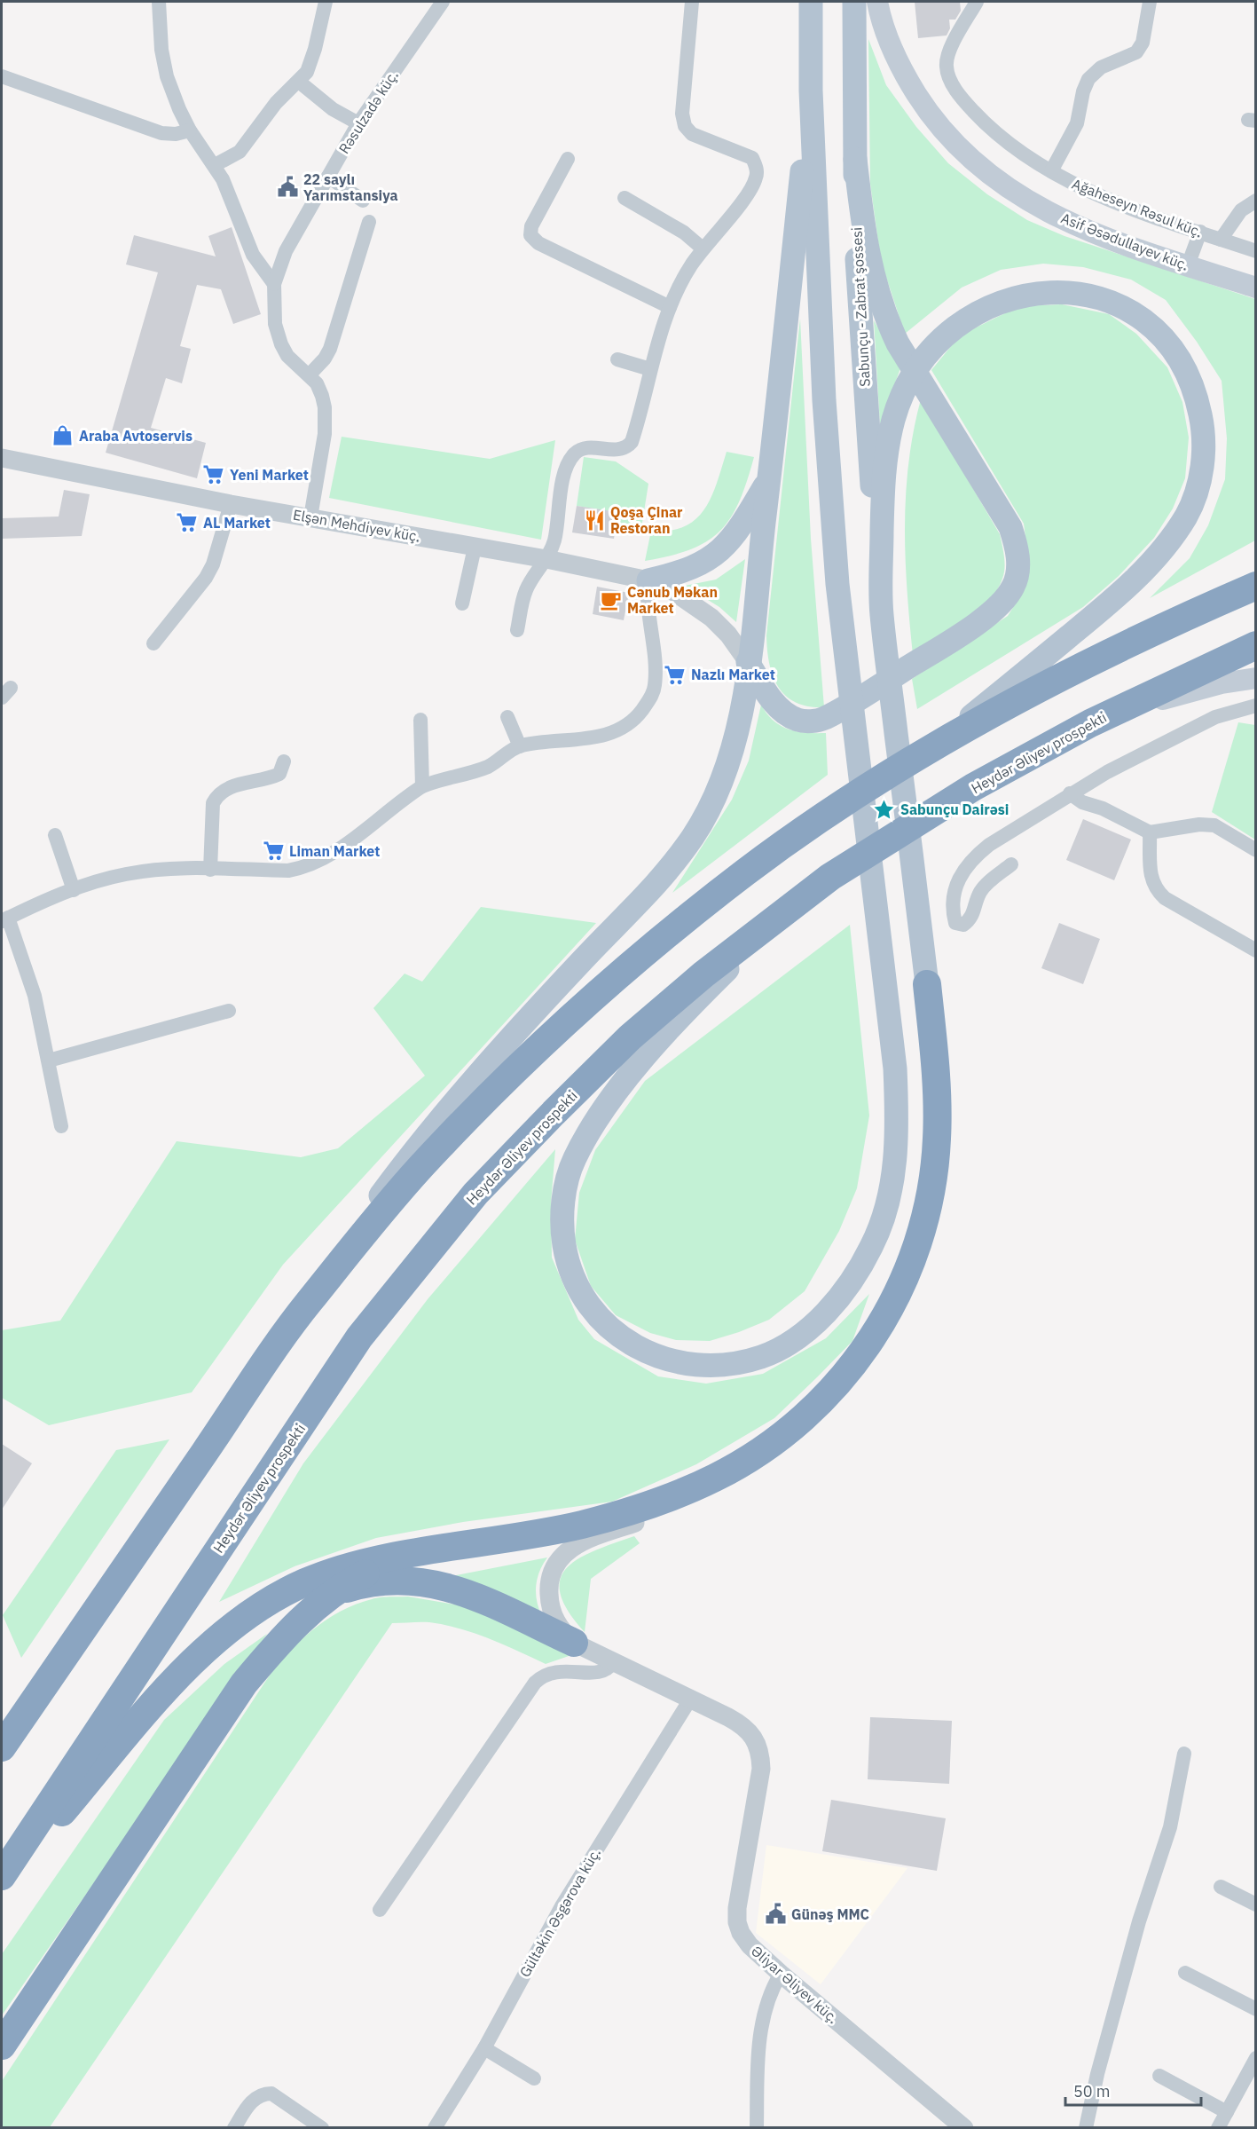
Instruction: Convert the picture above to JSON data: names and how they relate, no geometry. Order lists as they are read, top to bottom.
{
  "streets": {
    "highway": ["Heydər Əliyev prospekti"],
    "main road": ["Asif Əsədullayev küç.", "Sabunçu - Zabrat şossesi"],
    "street": [
      "Rəsulzadə küç.",
      "Ağaheseyn Rəsul küç.",
      "Elşən Mehdiyev küç.",
      "Gültəkin Əsgərova küç.",
      "Əliyar Əliyev küç."
    ]
  },
  "crossings": [
    ["Gültəkin Əsgərova küç.", "Əliyar Əliyev küç."]
  ],
  "places": {
    "public building": ["22 saylı Yarımstansiya", "Günəş MMC"],
    "shop": ["Araba Avtoservis"],
    "supermarket": [
      "Yeni Market",
      "AL Market",
      "Nazlı Market",
      "Liman Market"
    ],
    "restaurant": ["Qoşa Çinar Restoran"],
    "cafe": ["Cənub Məkan Market"],
    "place": ["Sabunçu Dairəsi"]
  },
  "scale_bar": "50 m"
}
